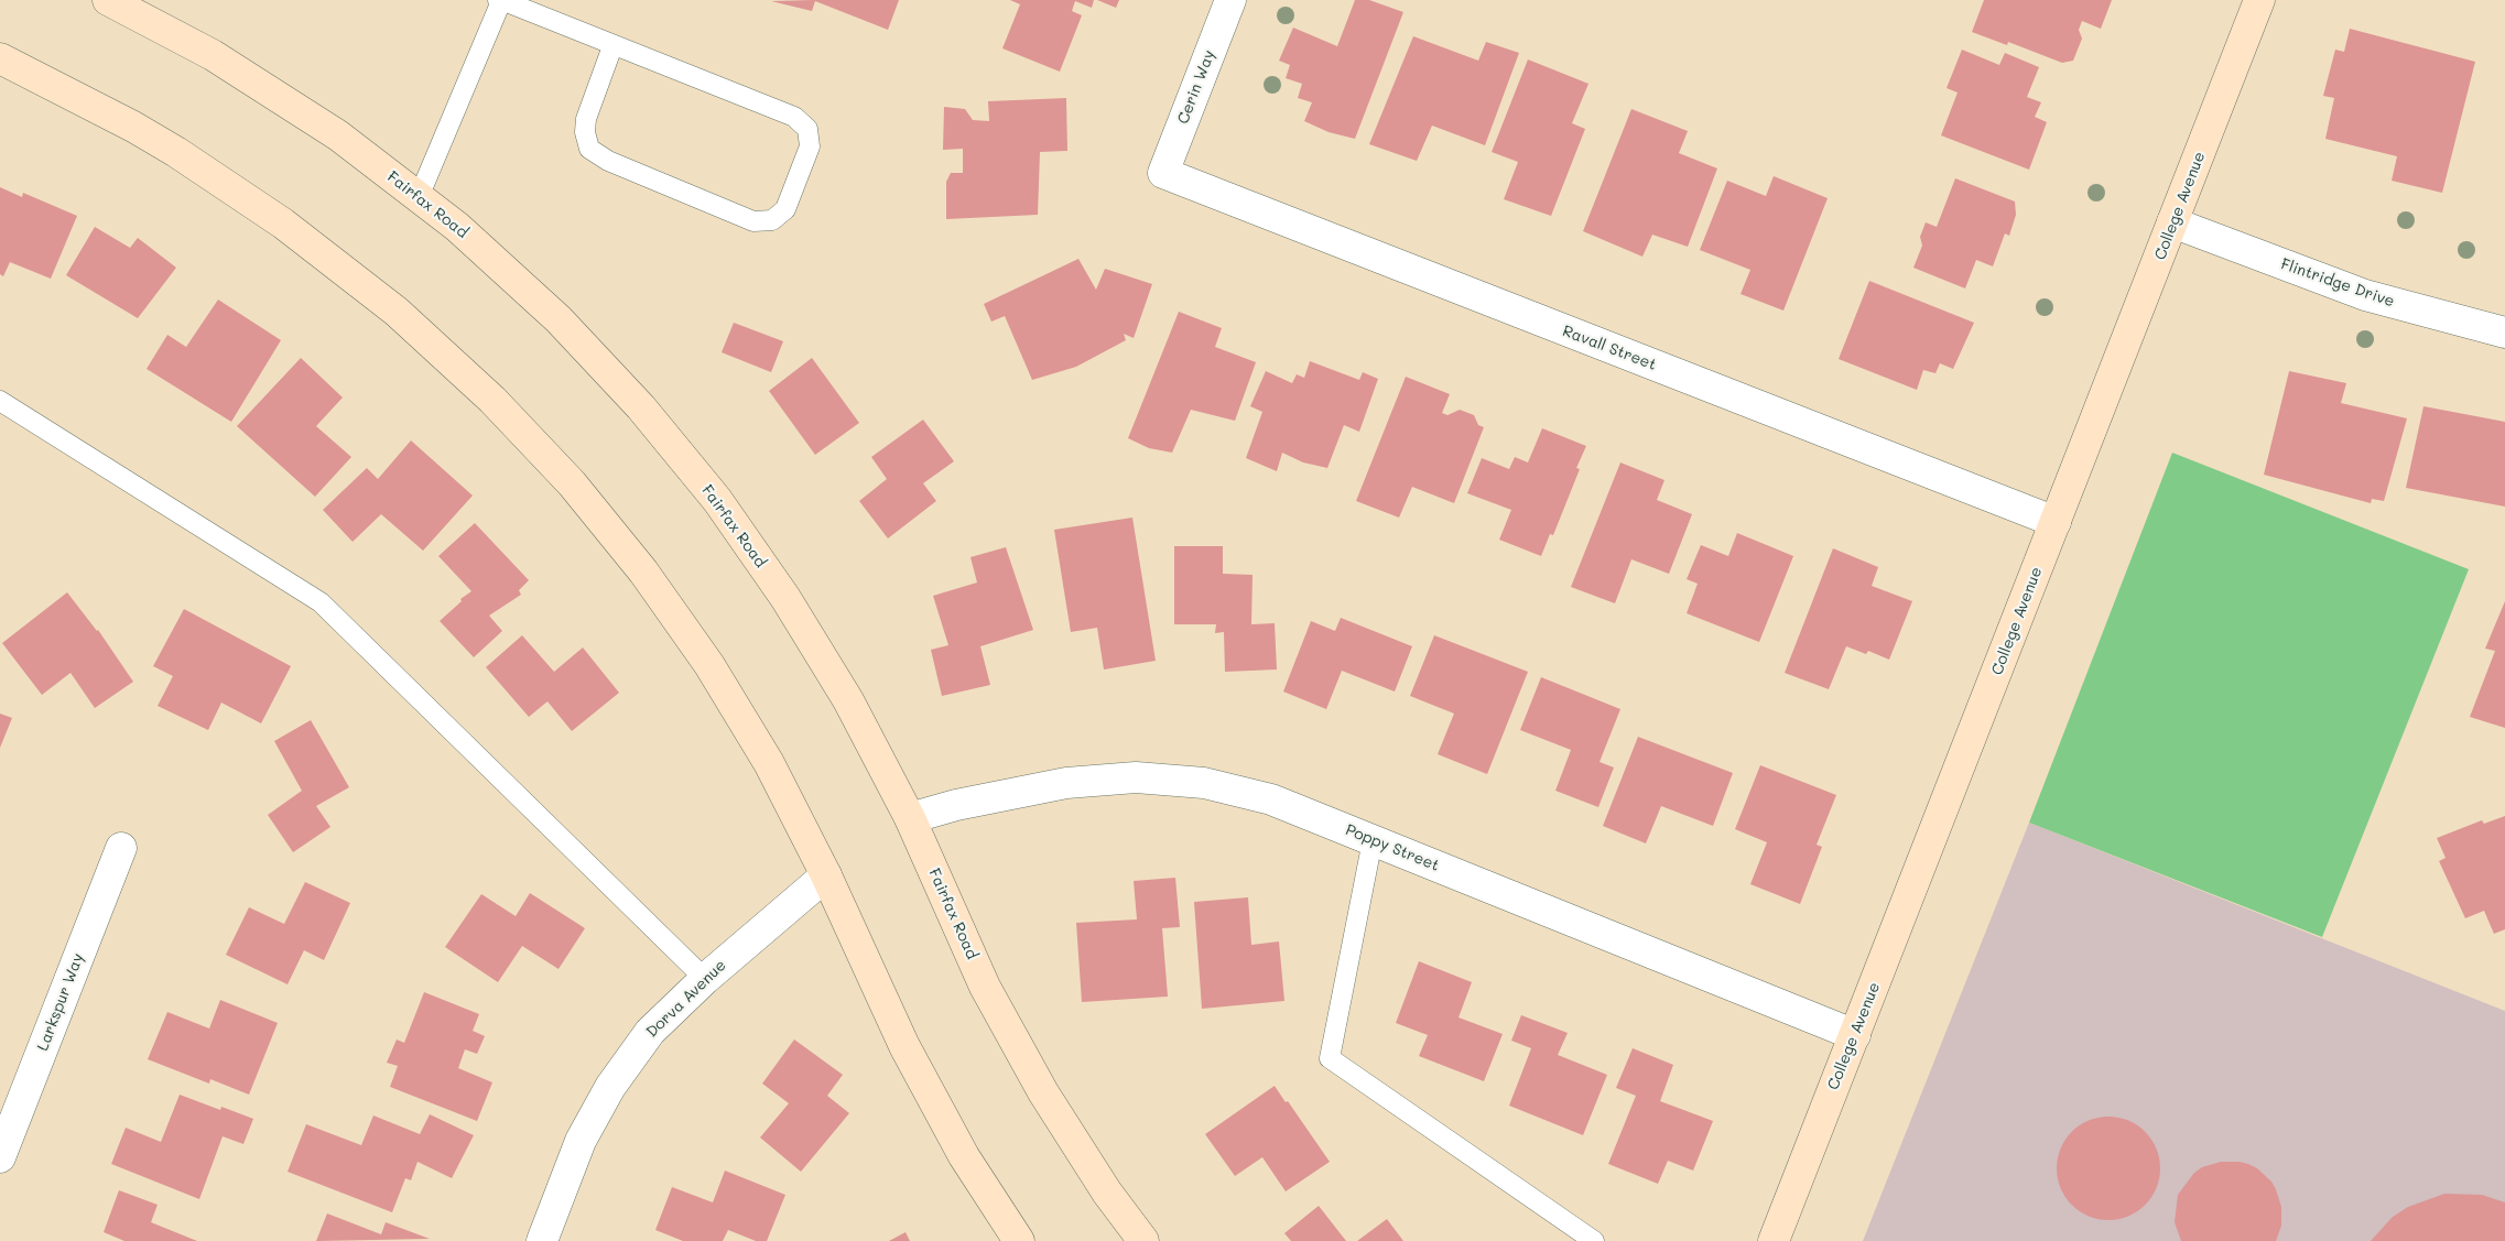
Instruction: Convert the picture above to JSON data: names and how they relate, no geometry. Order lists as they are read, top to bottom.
{
  "streets": {
    "main road": ["Fairfax Road", "College Avenue"],
    "street": [
      "Cerin Way",
      "Flintridge Drive",
      "Ravall Street",
      "Poppy Street",
      "Dorva Avenue",
      "Larkspur Way"
    ]
  },
  "crossings": [
    ["Cerin Way", "Ravall Street"],
    ["Fairfax Road", "Poppy Street"],
    ["College Avenue", "Flintridge Drive"],
    ["College Avenue", "Ravall Street"],
    ["College Avenue", "Poppy Street"]
  ]
}
